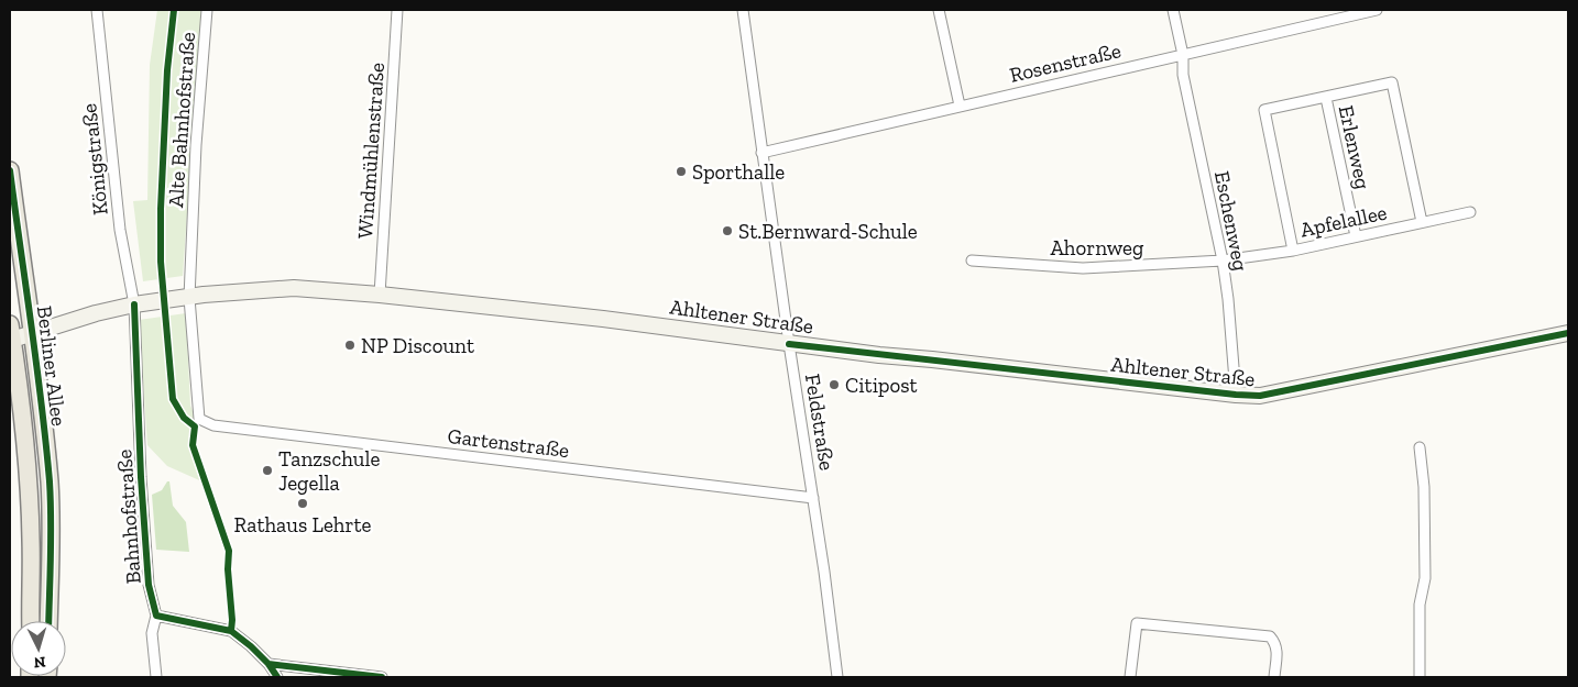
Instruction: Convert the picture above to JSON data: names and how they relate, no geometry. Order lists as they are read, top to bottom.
{
  "streets": {
    "main road": ["Ahltener Straße", "Berliner Allee"],
    "street": [
      "Rosenstraße",
      "Alte Bahnhofstraße",
      "Erlenweg",
      "Windmühlenstraße",
      "Königstraße",
      "Eschenweg",
      "Apfelallee",
      "Ahornweg",
      "Feldstraße",
      "Gartenstraße",
      "Bahnhofstraße"
    ]
  },
  "crossings": [
    ["Rosenstraße", "Eschenweg"],
    ["Rosenstraße", "Feldstraße"],
    ["Alte Bahnhofstraße", "Ahltener Straße"],
    ["Alte Bahnhofstraße", "Gartenstraße"],
    ["Erlenweg", "Apfelallee"],
    ["Windmühlenstraße", "Ahltener Straße"],
    ["Königstraße", "Ahltener Straße"],
    ["Königstraße", "Bahnhofstraße"],
    ["Eschenweg", "Apfelallee"],
    ["Eschenweg", "Ahornweg"],
    ["Eschenweg", "Ahltener Straße"],
    ["Apfelallee", "Ahornweg"],
    ["Ahltener Straße", "Berliner Allee"],
    ["Ahltener Straße", "Feldstraße"],
    ["Ahltener Straße", "Bahnhofstraße"],
    ["Feldstraße", "Gartenstraße"]
  ],
  "places": [
    "Sporthalle",
    "St.Bernward-Schule",
    "NP Discount",
    "Citipost",
    "Tanzschule Jegella",
    "Rathaus Lehrte"
  ],
  "north": "bottom"
}
